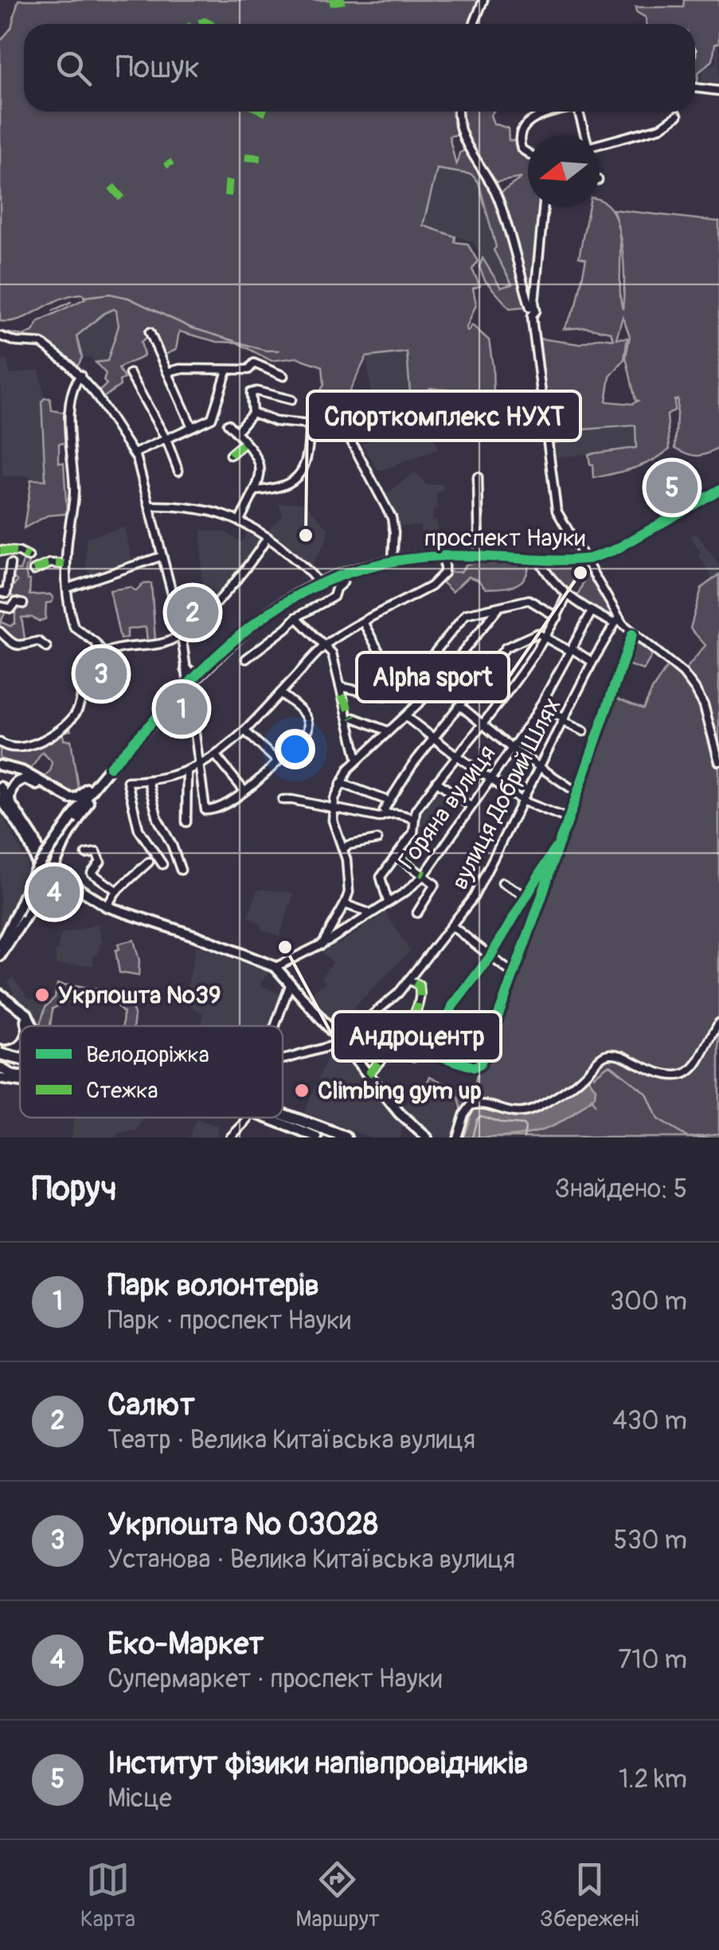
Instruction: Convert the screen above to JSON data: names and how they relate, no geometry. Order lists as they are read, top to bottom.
{
  "streets": {
    "main road": ["проспект Науки"],
    "street": ["вулиця Добрий Шлях", "Горяна вулиця"]
  },
  "places": [
    "Спорткомплекс НУХТ",
    "Alpha sport",
    "Андроцентр",
    "Укрпошта №39",
    "Climbing gym up"
  ],
  "legend": ["Велодоріжка", "Стежка"],
  "north": "left",
  "page": {
    "search": "Пошук",
    "pins": [
      "5",
      "2",
      "3",
      "1",
      "4"
    ],
    "heading": ["Поруч", "Знайдено: 5"],
    "list": [
      {
        "mark": "1",
        "name": "Парк волонтерів",
        "note": "Парк · проспект Науки",
        "value": "300 m"
      },
      {
        "mark": "2",
        "name": "Салют",
        "note": "Театр · Велика Китаївська вулиця",
        "value": "430 m"
      },
      {
        "mark": "3",
        "name": "Укрпошта № 03028",
        "note": "Установа · Велика Китаївська вулиця",
        "value": "530 m"
      },
      {
        "mark": "4",
        "name": "Еко-Маркет",
        "note": "Супермаркет · проспект Науки",
        "value": "710 m"
      },
      {
        "mark": "5",
        "name": "Інститут фізики напівпровідників",
        "note": "Місце",
        "value": "1.2 km"
      }
    ],
    "nav": ["Карта", "Маршрут", "Збережені"]
  }
}
